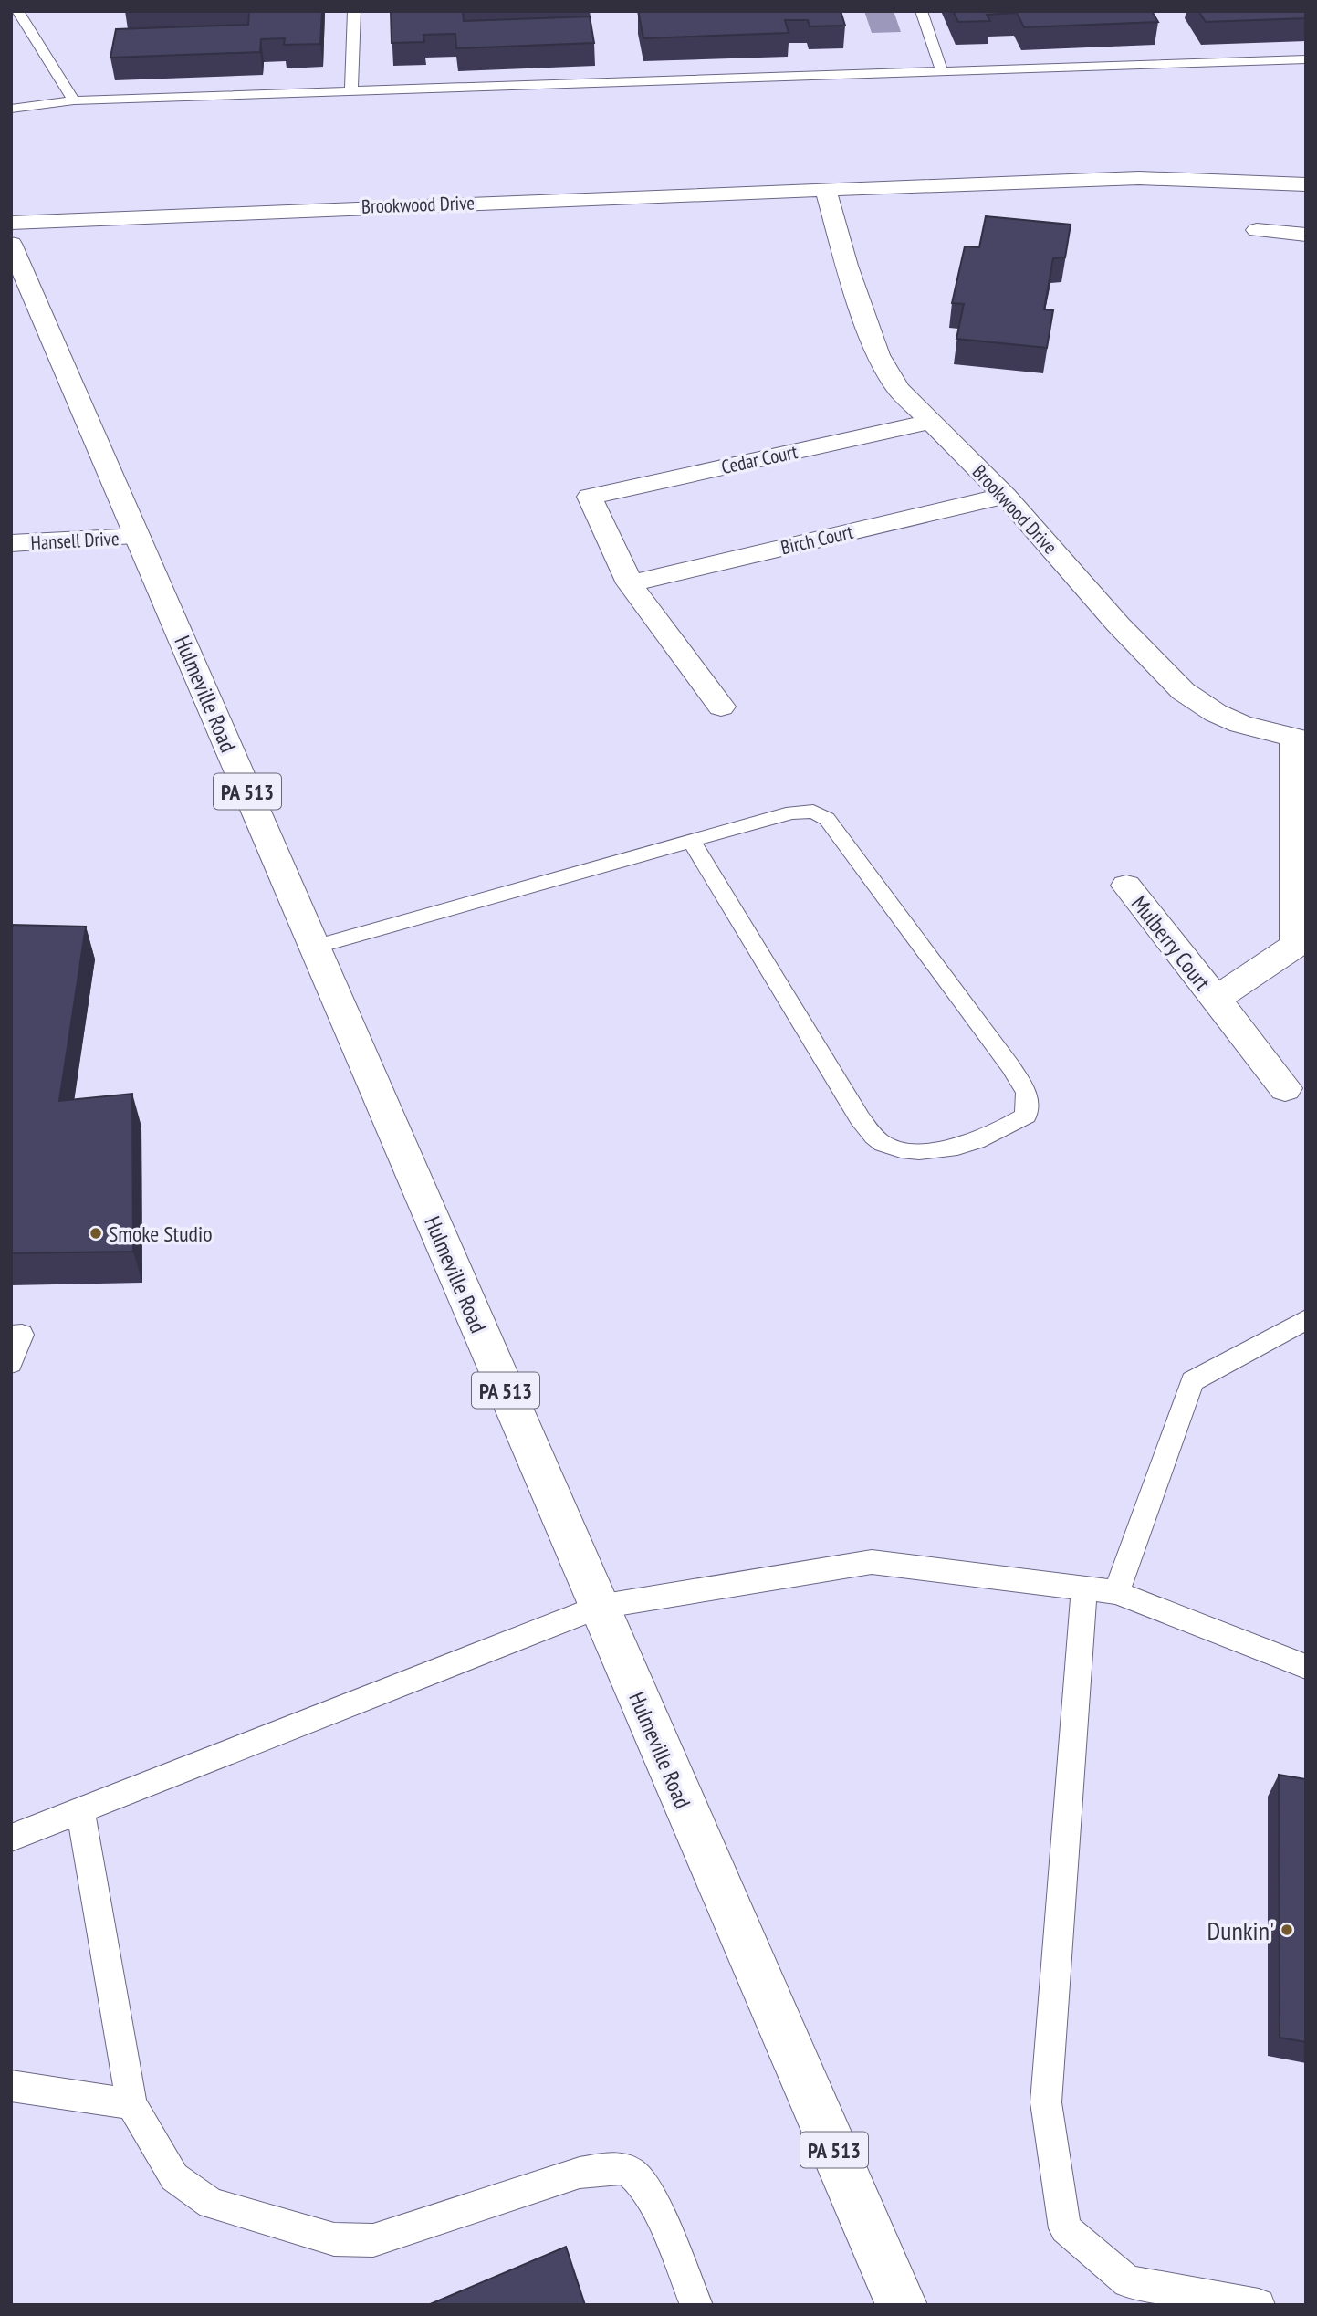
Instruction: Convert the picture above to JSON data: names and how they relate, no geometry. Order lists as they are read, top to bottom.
{
  "streets": {
    "street": [
      "Brookwood Drive",
      "Cedar Court",
      "Birch Court",
      "Hansell Drive",
      "Hulmeville Road",
      "PA 513",
      "Mulberry Court"
    ]
  },
  "crossings": [
    ["Brookwood Drive", "Cedar Court"],
    ["Brookwood Drive", "Birch Court"],
    ["Brookwood Drive", "Mulberry Court"],
    ["Cedar Court", "Birch Court"],
    ["Hansell Drive", "Hulmeville Road"]
  ],
  "places": ["Smoke Studio", "Dunkin'"]
}
